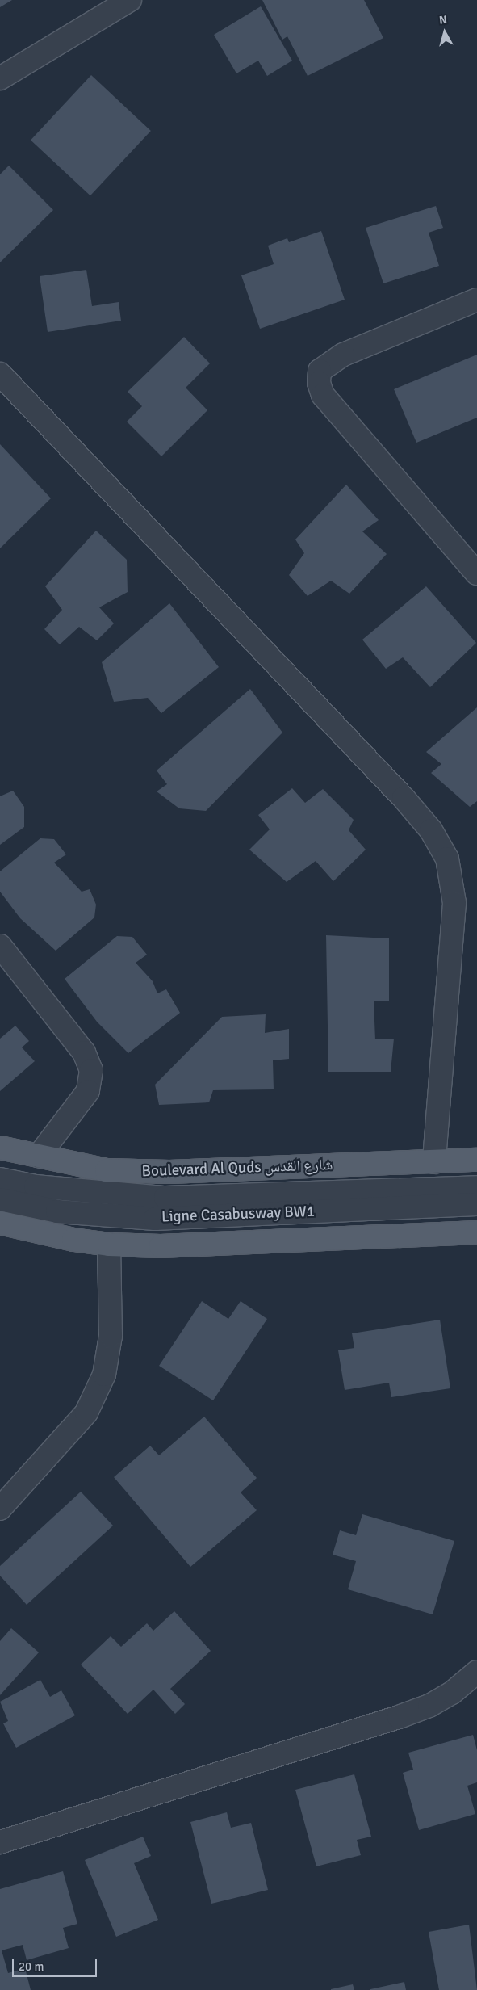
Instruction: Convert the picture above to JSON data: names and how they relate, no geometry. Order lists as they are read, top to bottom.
{
  "streets": {
    "main road": ["Boulevard Al Quds شارع القدس"],
    "street": ["Ligne Casabusway BW1"]
  },
  "scale_bar": "20 m",
  "north": "top"
}
